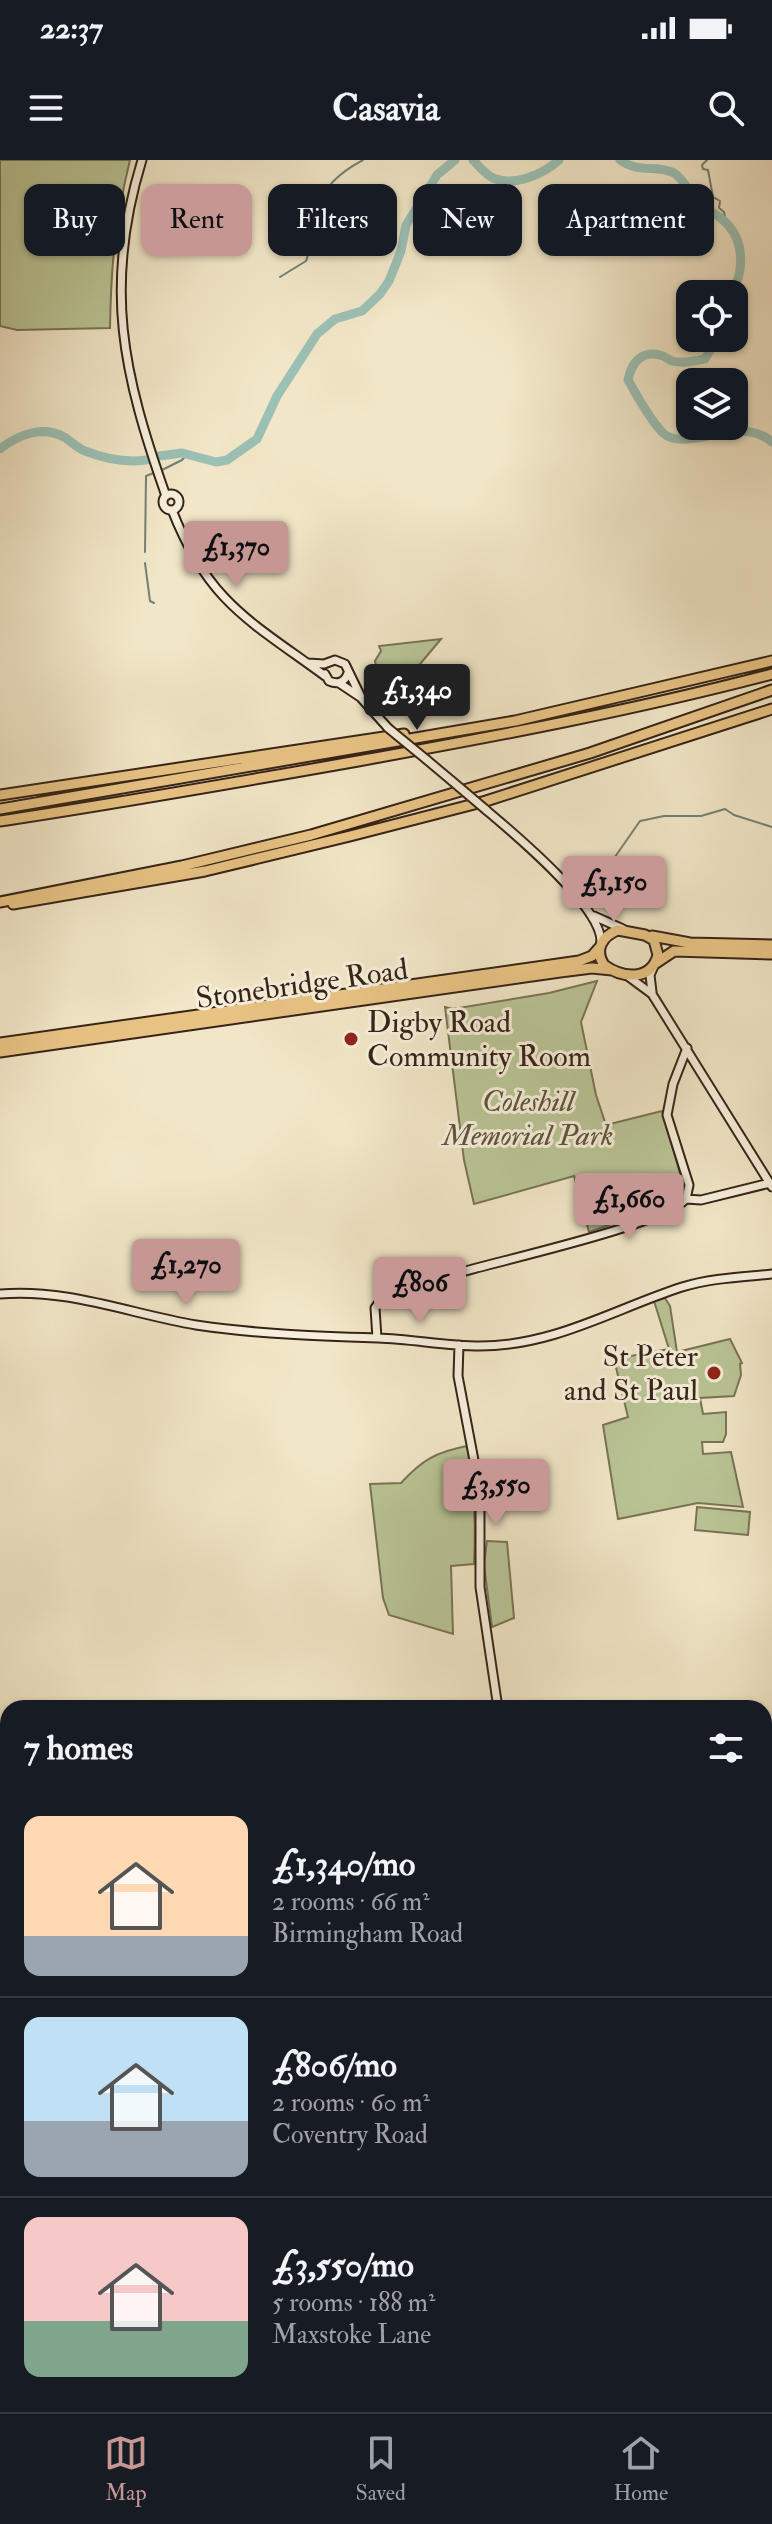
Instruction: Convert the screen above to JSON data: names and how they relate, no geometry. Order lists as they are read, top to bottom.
{
  "streets": {
    "highway": ["Stonebridge Road"]
  },
  "parks": ["Coleshill Memorial Park"],
  "places": ["Digby Road Community Room", "St Peter and St Paul"],
  "page": {
    "status": "22:37",
    "header": "Casavia",
    "chip": [
      "Buy",
      "Rent",
      "Filters",
      "New",
      "Apartment"
    ],
    "price": [
      "£1,370",
      "£1,340",
      "£1,150",
      "£1,660",
      "£1,270",
      "£806",
      "£3,550"
    ],
    "heading": "7 homes",
    "list": [
      {
        "name": "£1,340/mo",
        "note": "2 rooms · 66 m² · Birmingham Road"
      },
      {
        "name": "£806/mo",
        "note": "2 rooms · 60 m² · Coventry Road"
      },
      {
        "name": "£3,550/mo",
        "note": "5 rooms · 188 m² · Maxstoke Lane"
      }
    ],
    "tabs": ["Map", "Saved", "Home"]
  }
}
